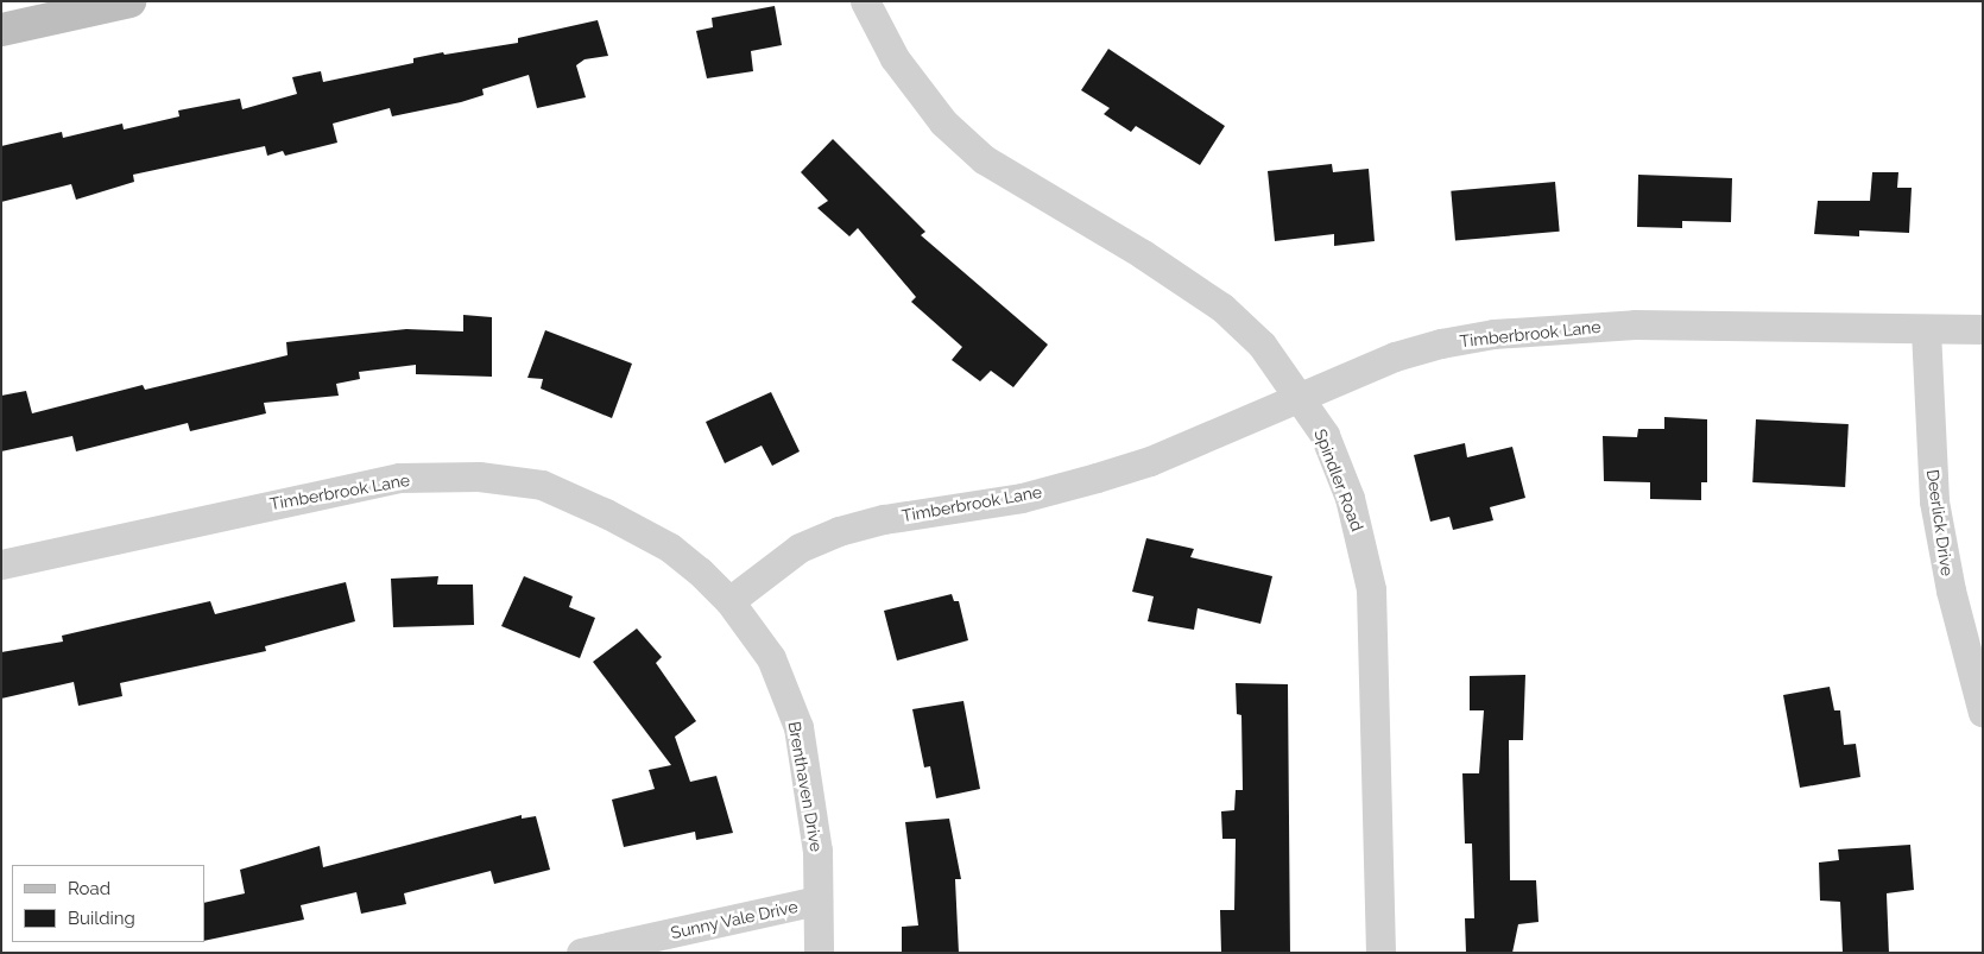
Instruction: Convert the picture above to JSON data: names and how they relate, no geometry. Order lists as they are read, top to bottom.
{
  "streets": {
    "street": [
      "Timberbrook Lane",
      "Spindler Road",
      "Deerlick Drive",
      "Brenthaven Drive",
      "Sunny Vale Drive"
    ]
  },
  "crossings": [
    ["Timberbrook Lane", "Spindler Road"],
    ["Timberbrook Lane", "Deerlick Drive"],
    ["Timberbrook Lane", "Brenthaven Drive"],
    ["Brenthaven Drive", "Sunny Vale Drive"]
  ],
  "legend": ["Road", "Building"]
}
